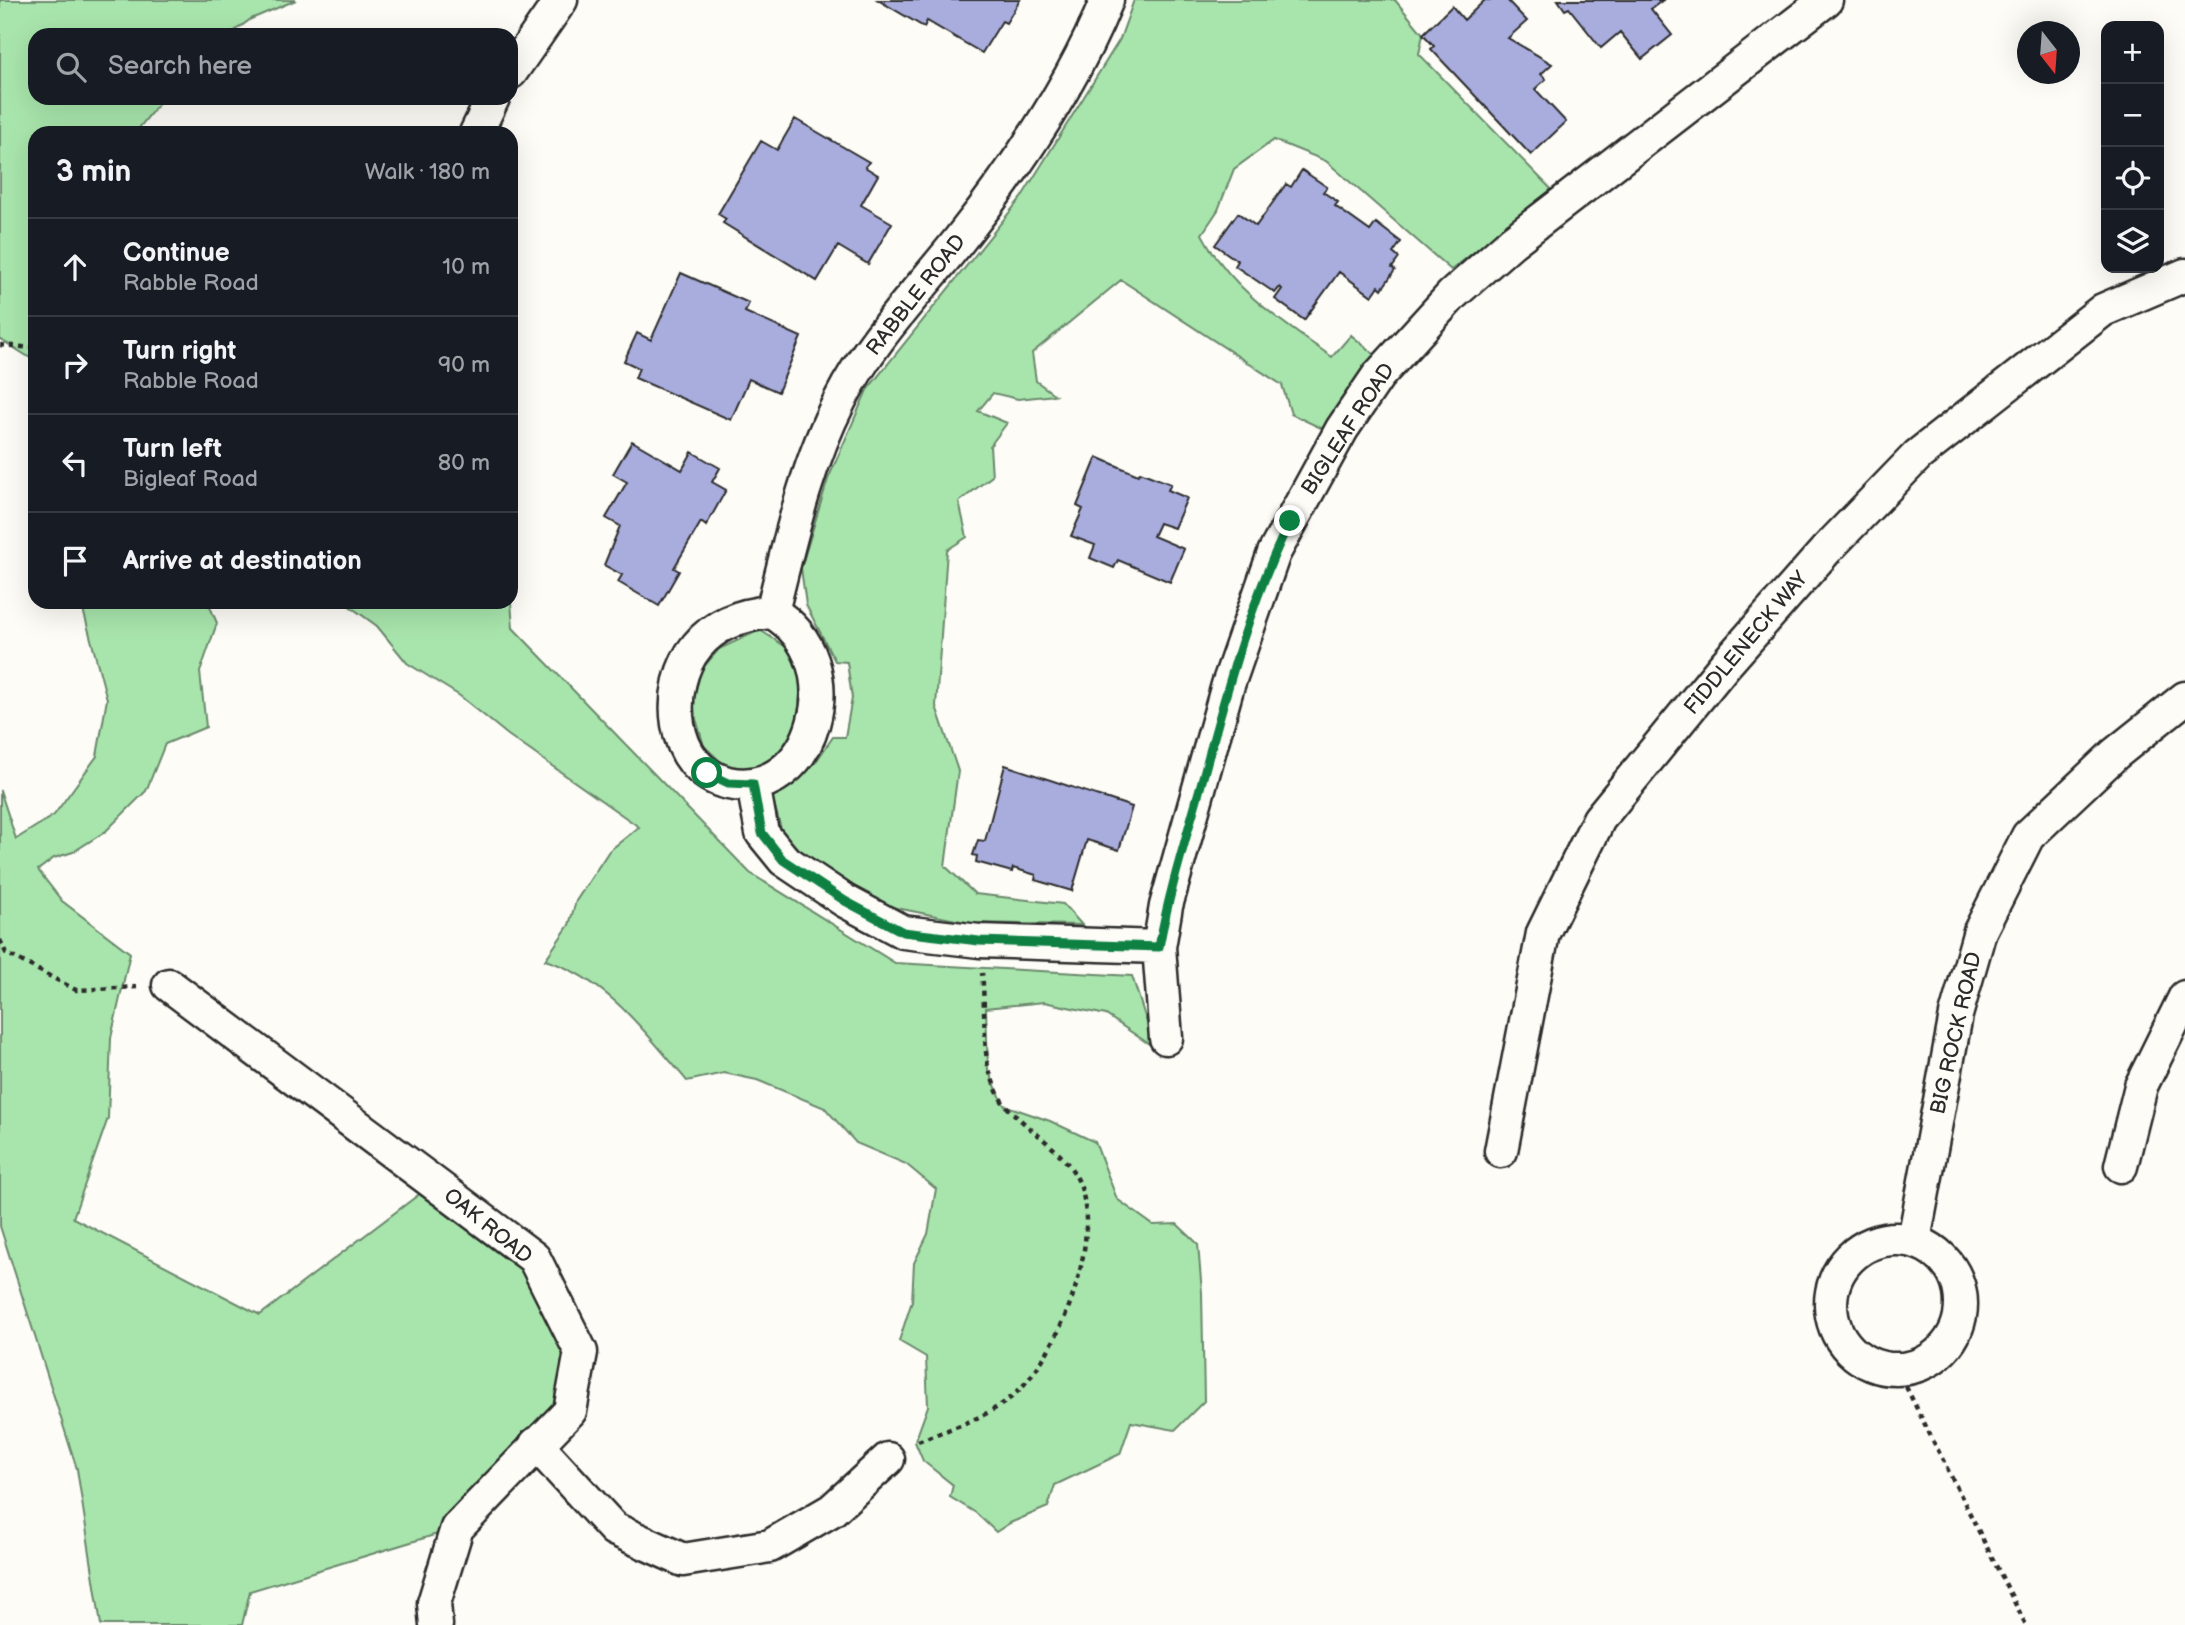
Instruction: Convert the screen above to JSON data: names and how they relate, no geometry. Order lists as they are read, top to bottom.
{
  "streets": {
    "street": [
      "RABBLE ROAD",
      "BIGLEAF ROAD",
      "FIDDLENECK WAY",
      "BIG ROCK ROAD",
      "OAK ROAD"
    ]
  },
  "north": "bottom",
  "page": {
    "map_buttons": ["+", "−"],
    "search": "Search here",
    "heading": ["3 min", "Walk · 180 m"],
    "list": [
      ["Continue", "Rabble Road", "10 m"],
      ["Turn right", "Rabble Road", "90 m"],
      ["Turn left", "Bigleaf Road", "80 m"],
      "Arrive at destination"
    ]
  }
}
